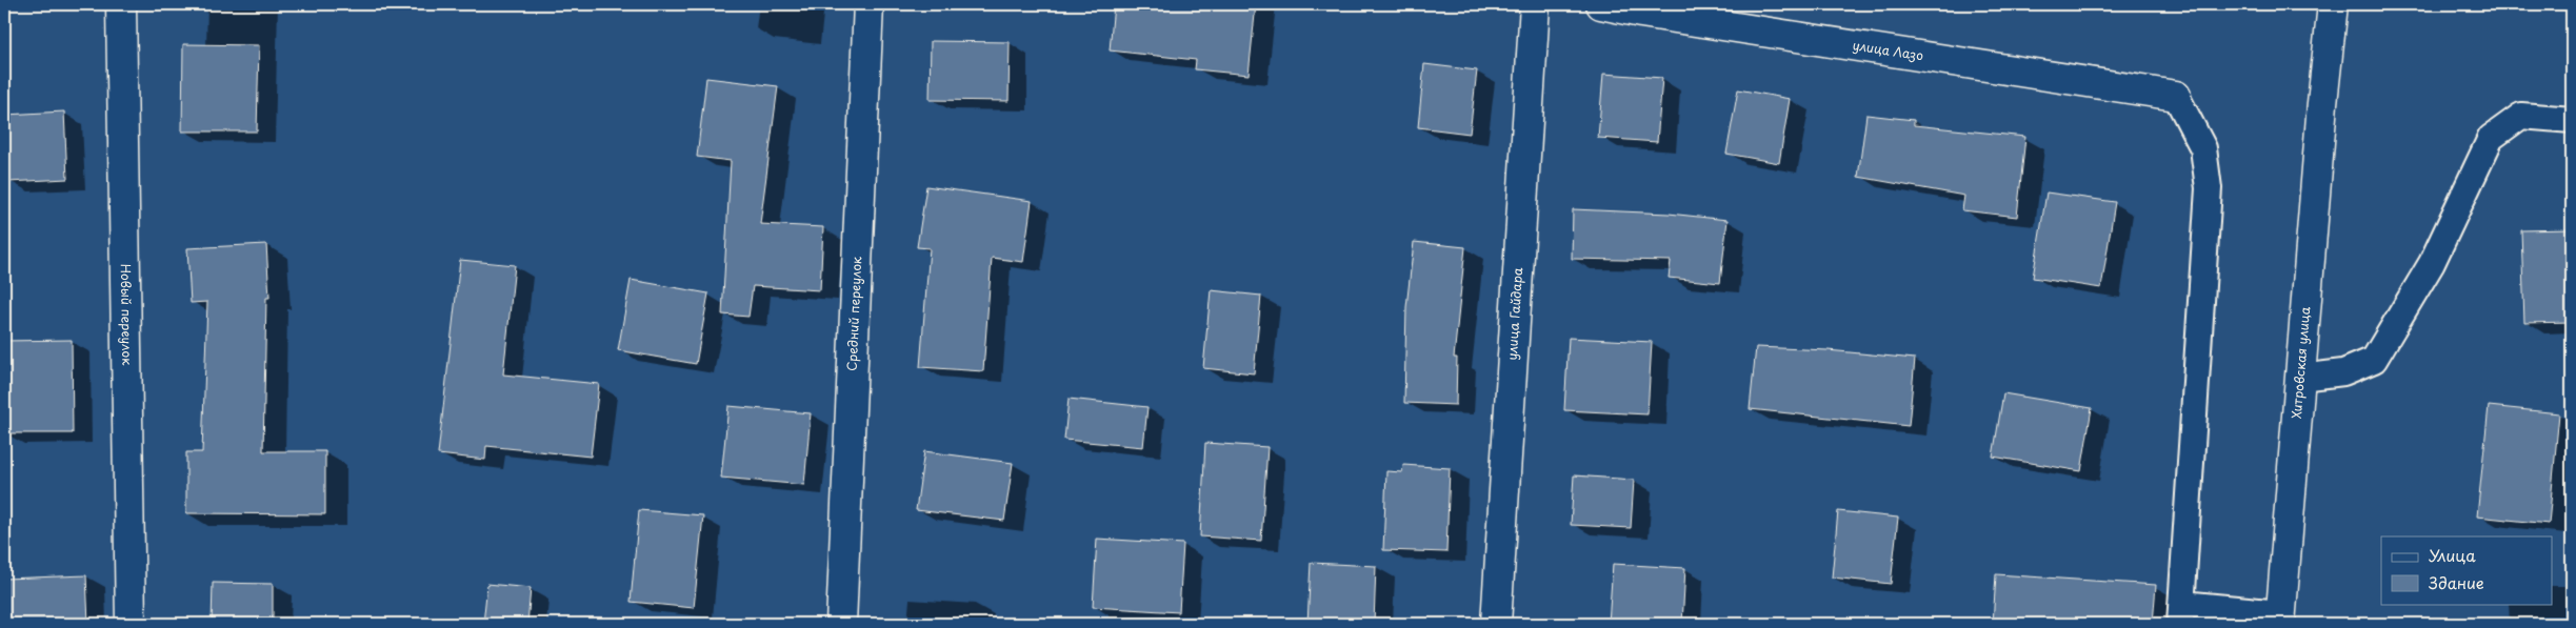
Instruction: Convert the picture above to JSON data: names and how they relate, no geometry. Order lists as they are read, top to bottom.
{
  "streets": {
    "street": [
      "улица Лазо",
      "Новый переулок",
      "Средний переулок",
      "улица Гайдара",
      "Хитровская улица"
    ]
  },
  "legend": ["Улица", "Здание"]
}
